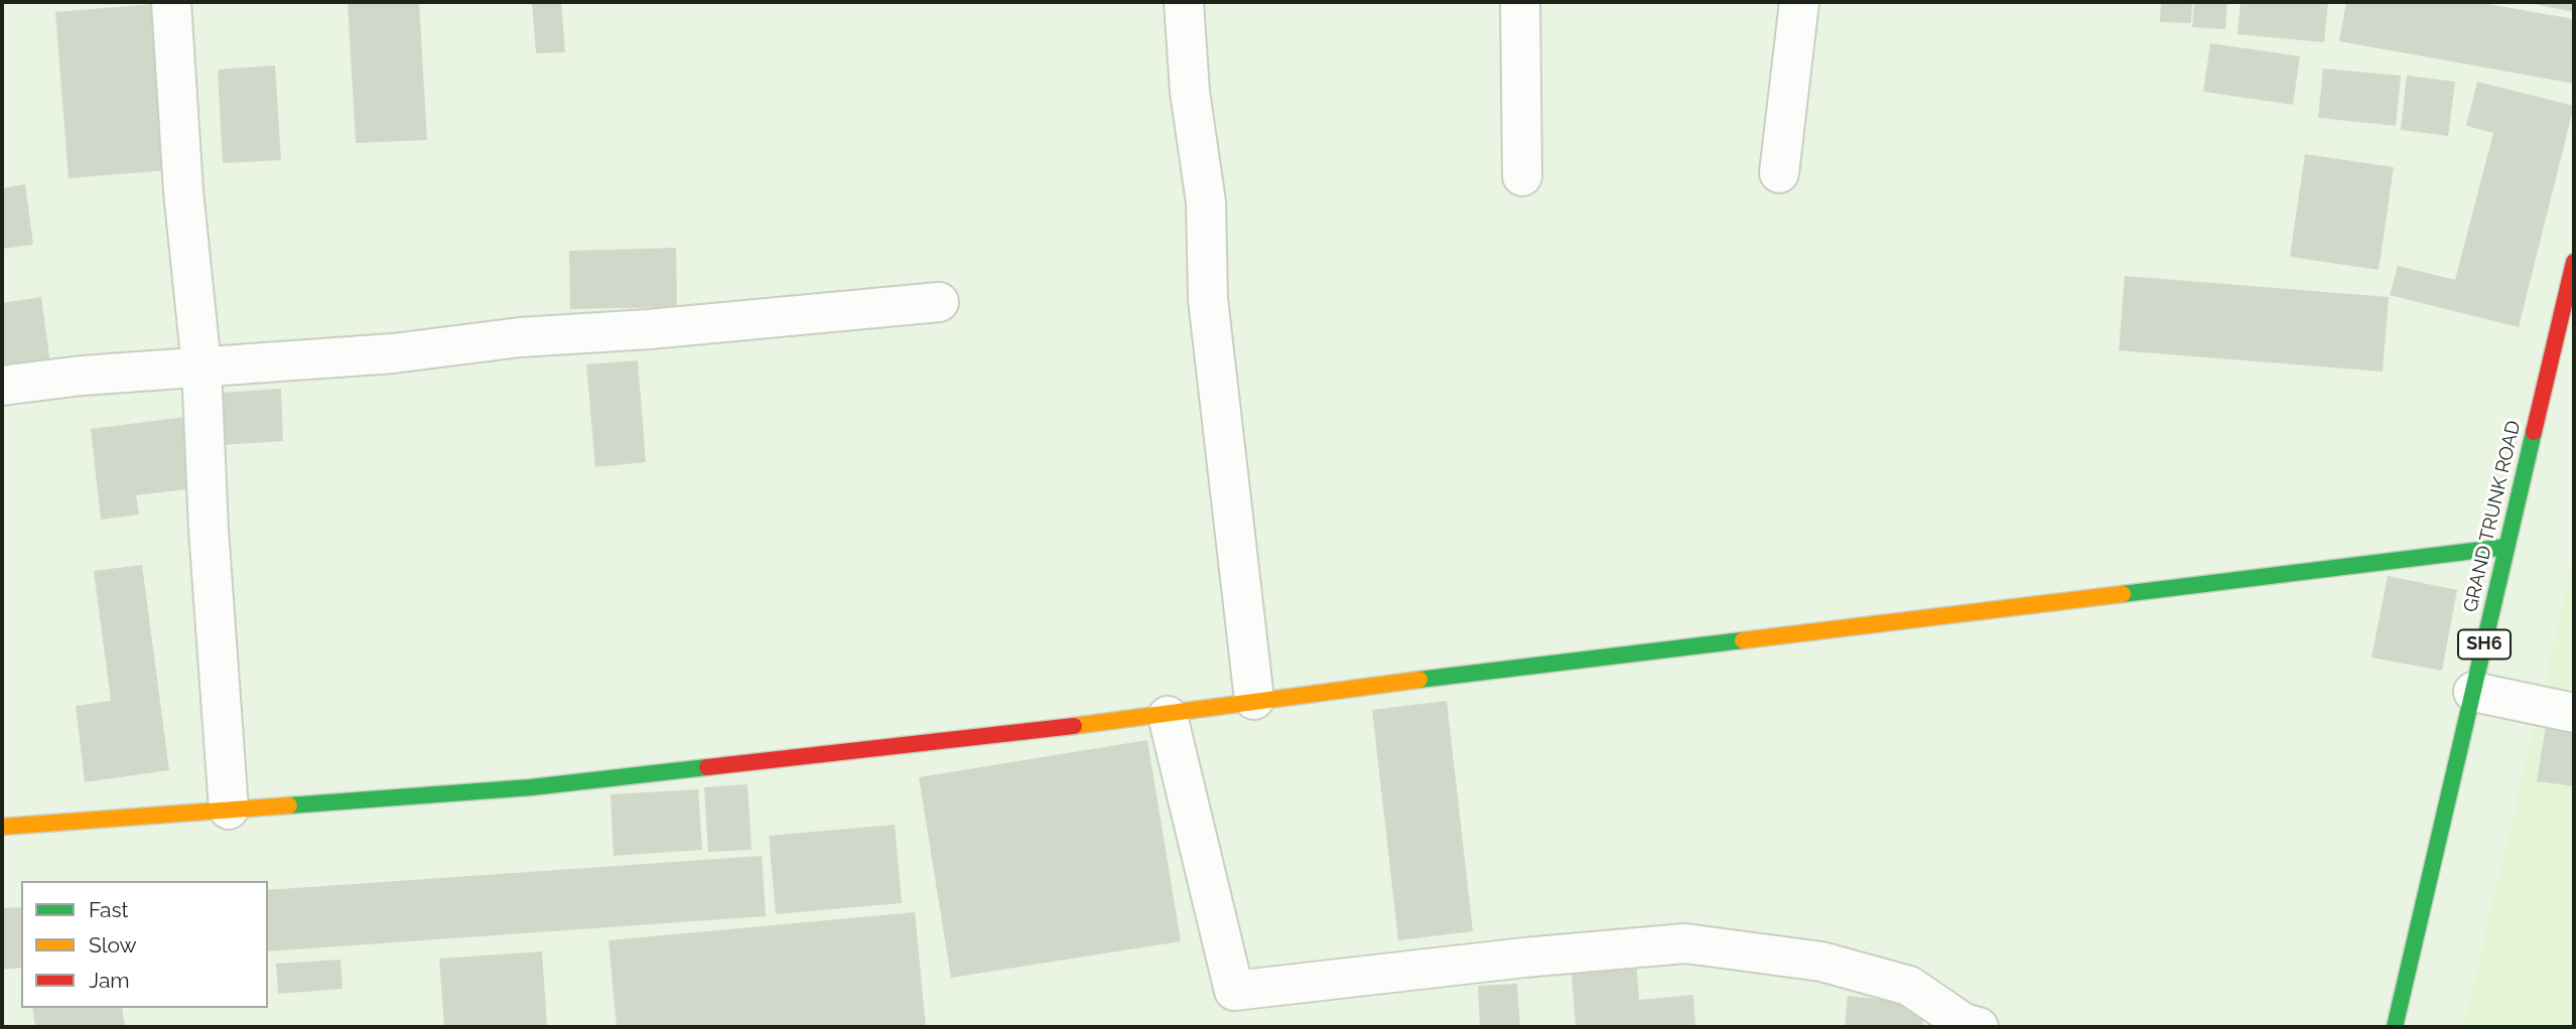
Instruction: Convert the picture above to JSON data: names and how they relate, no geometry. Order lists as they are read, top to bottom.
{
  "streets": {
    "street": ["GRAND TRUNK ROAD", "SH6"]
  },
  "legend": ["Fast", "Slow", "Jam"]
}
